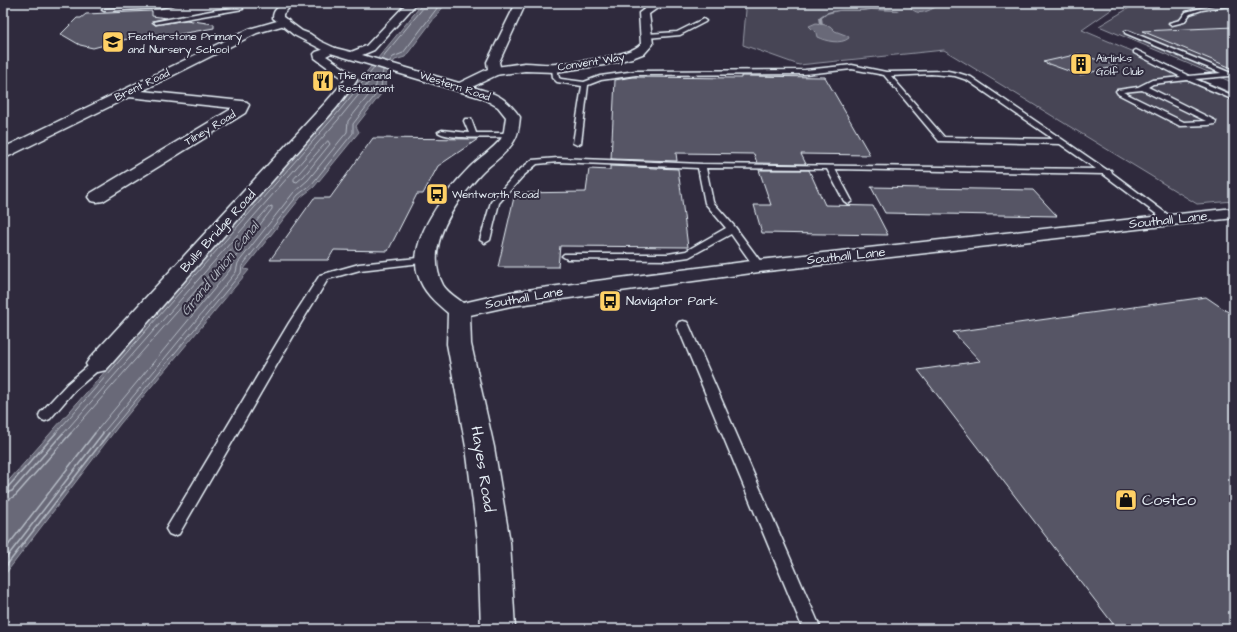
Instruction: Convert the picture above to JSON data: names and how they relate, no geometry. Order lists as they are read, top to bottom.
{
  "streets": {
    "street": [
      "Convent Way",
      "Brent Road",
      "Western Road",
      "Tilney Road",
      "Southall Lane",
      "Bulls Bridge Road",
      "Hayes Road"
    ]
  },
  "crossings": [
    ["Brent Road", "Western Road"],
    ["Brent Road", "Tilney Road"],
    ["Western Road", "Bulls Bridge Road"],
    ["Southall Lane", "Hayes Road"]
  ],
  "water": ["Grand Union Canal"],
  "places": {
    "school or university": ["Featherstone Primary and Nursery School"],
    "building": ["Airlinks Golf Club"],
    "restaurant": ["The Grand Restaurant"],
    "bus stop": ["Wentworth Road", "Navigator Park"],
    "shop": ["Costco"]
  }
}
